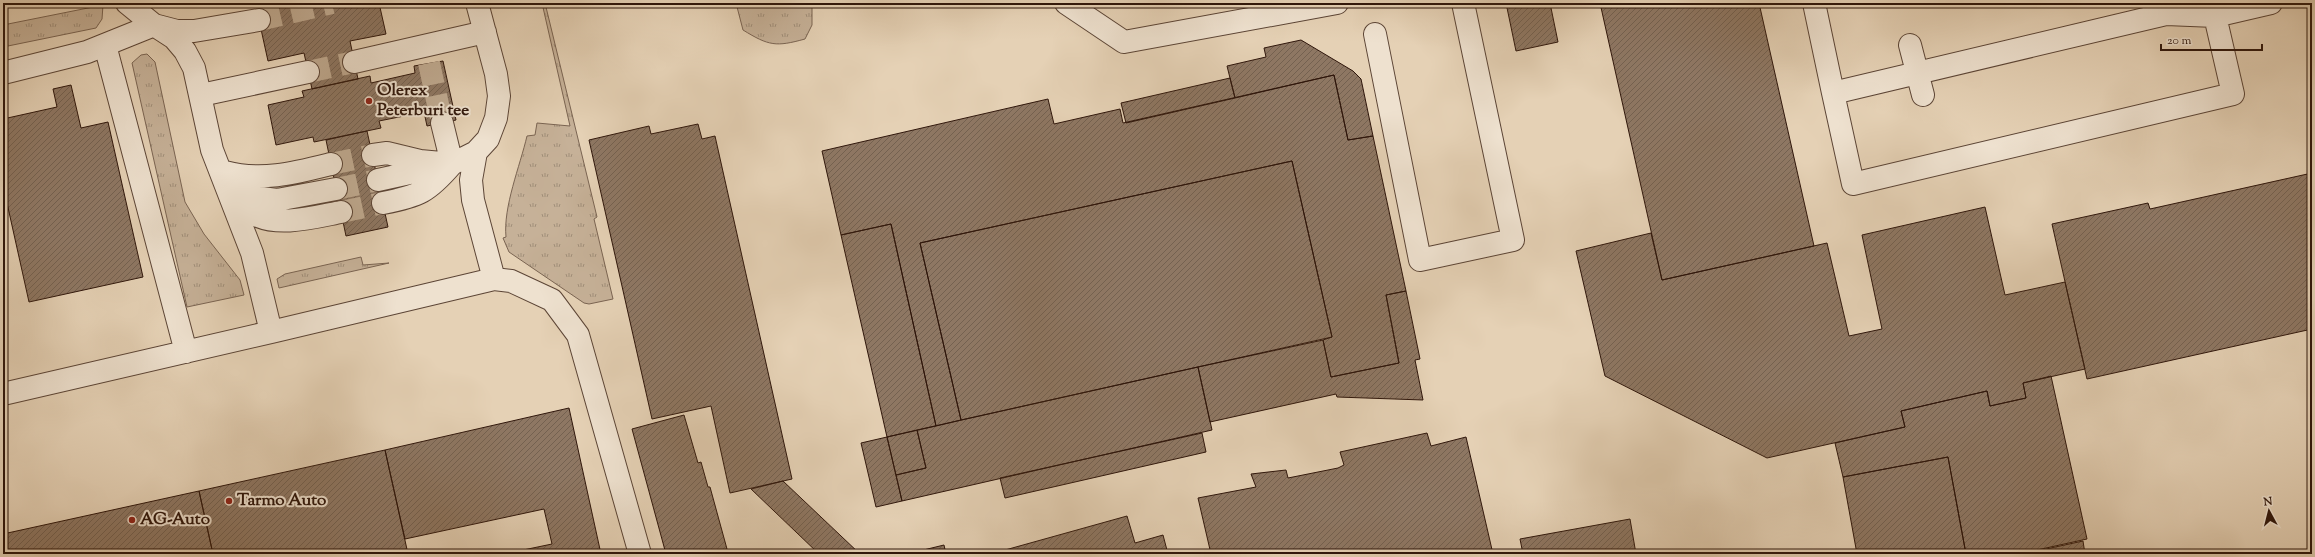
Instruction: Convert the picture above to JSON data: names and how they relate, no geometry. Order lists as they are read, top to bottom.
{
  "places": ["Olerex Peterburi tee", "Tarmo Auto", "AG-Auto"],
  "scale_bar": "20 m",
  "north": "top"
}
